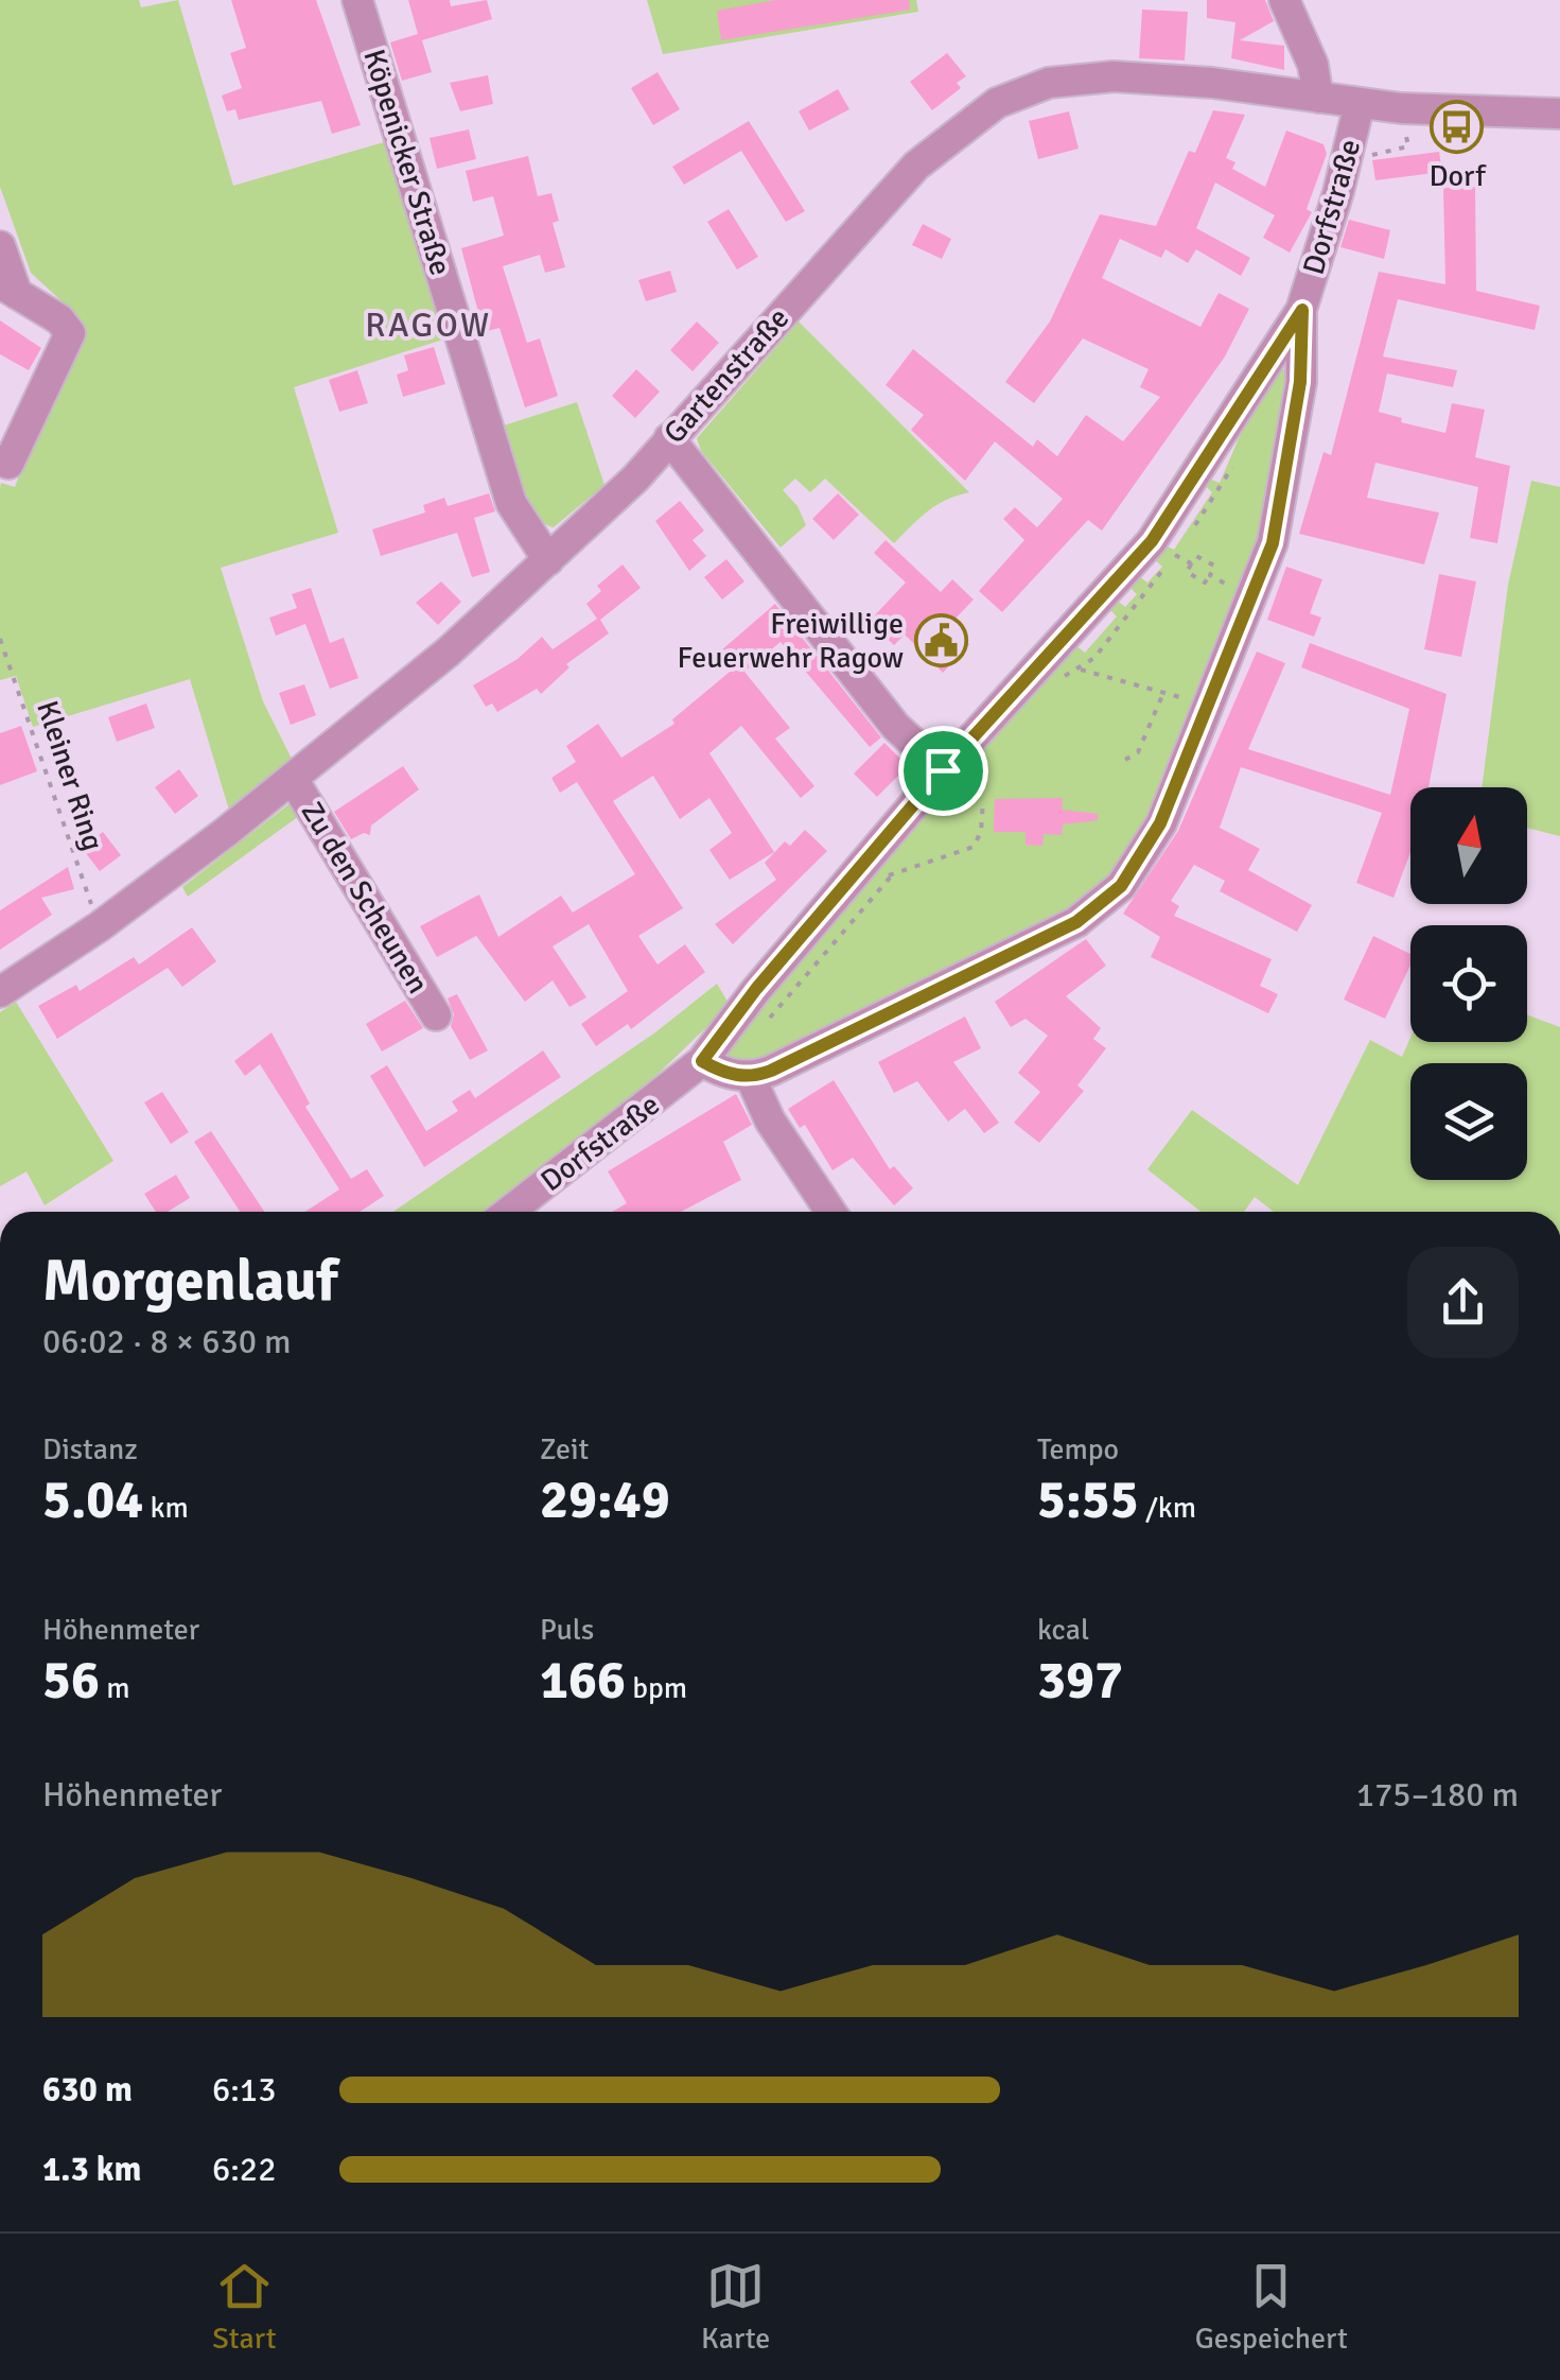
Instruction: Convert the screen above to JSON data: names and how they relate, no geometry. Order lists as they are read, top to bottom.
{
  "streets": {
    "street": [
      "Köpenicker Straße",
      "Dorfstraße",
      "Gartenstraße",
      "Zu den Scheunen"
    ],
    "path": ["Kleiner Ring"]
  },
  "crossings": [
    ["Köpenicker Straße", "Gartenstraße"],
    ["Dorfstraße", "Gartenstraße"],
    ["Gartenstraße", "Kleiner Ring"],
    ["Gartenstraße", "Zu den Scheunen"]
  ],
  "districts": ["RAGOW"],
  "places": {
    "bus stop": ["Dorf"],
    "public building": ["Freiwillige Feuerwehr Ragow"]
  },
  "north": "top",
  "page": {
    "heading": ["Morgenlauf", "06:02 · 8 × 630 m"],
    "stats": [
      ["Distanz", "5.04 km"],
      ["Zeit", "29:49"],
      ["Tempo", "5:55 /km"],
      ["Höhenmeter", "56 m"],
      ["Puls", "166 bpm"],
      ["kcal", "397"]
    ],
    "chart": ["Höhenmeter", "175–180 m"],
    "list": [
      {
        "name": "630 m",
        "note": "6:13"
      },
      {
        "name": "1.3 km",
        "note": "6:22"
      }
    ],
    "tabs": ["Start", "Karte", "Gespeichert"]
  }
}
